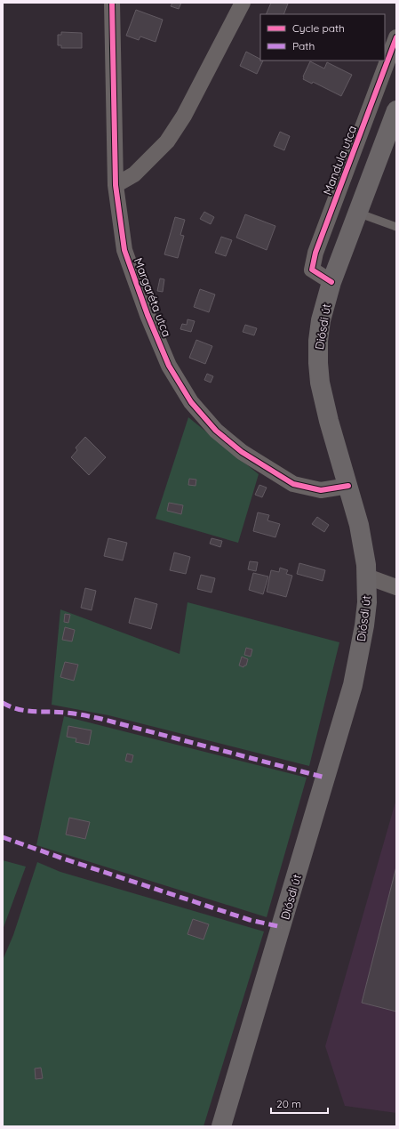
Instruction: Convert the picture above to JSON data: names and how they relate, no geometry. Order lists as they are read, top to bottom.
{
  "streets": {
    "main road": ["Diósdi út"],
    "street": ["Mandula utca", "Margaréta utca"]
  },
  "crossings": [
    ["Mandula utca", "Diósdi út"],
    ["Margaréta utca", "Diósdi út"]
  ],
  "legend": ["Cycle path", "Path"],
  "scale_bar": "20 m"
}
